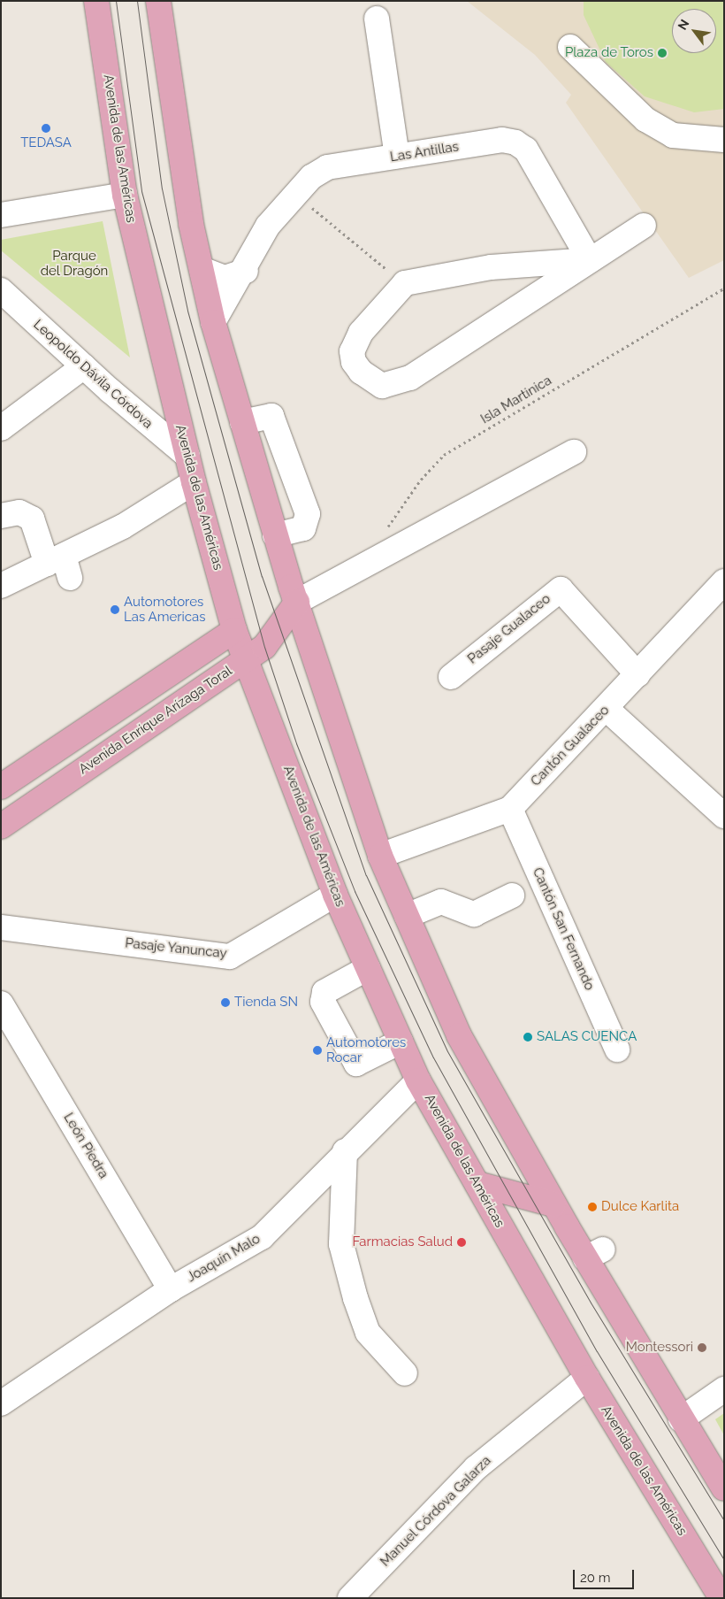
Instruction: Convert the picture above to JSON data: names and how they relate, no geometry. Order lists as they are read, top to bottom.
{
  "streets": {
    "main road": ["Avenida de las Américas", "Avenida Enrique Arízaga Toral"],
    "street": [
      "Las Antillas",
      "Leopoldo Dávila Córdova",
      "Pasaje Gualaceo",
      "Cantón Gualaceo",
      "Cantón San Fernando",
      "Pasaje Yanuncay",
      "León Piedra",
      "Joaquín Malo",
      "Manuel Córdova Galarza"
    ],
    "path": ["Isla Martinica"]
  },
  "crossings": [
    ["Avenida de las Américas", "Leopoldo Dávila Córdova"],
    ["Avenida de las Américas", "Avenida Enrique Arízaga Toral"],
    ["Avenida de las Américas", "Pasaje Yanuncay"],
    ["Avenida de las Américas", "Joaquín Malo"],
    ["Avenida de las Américas", "Manuel Córdova Galarza"],
    ["Pasaje Gualaceo", "Cantón Gualaceo"],
    ["Cantón Gualaceo", "Cantón San Fernando"],
    ["León Piedra", "Joaquín Malo"]
  ],
  "parks": ["Parque del Dragón"],
  "places": [
    "Plaza de Toros",
    "TEDASA",
    "Automotores Las Americas",
    "Tienda SN",
    "SALAS CUENCA",
    "Automotores Rocar",
    "Dulce Karlita",
    "Farmacias Salud",
    "Montessori"
  ],
  "scale_bar": "20 m",
  "north": "top left"
}
